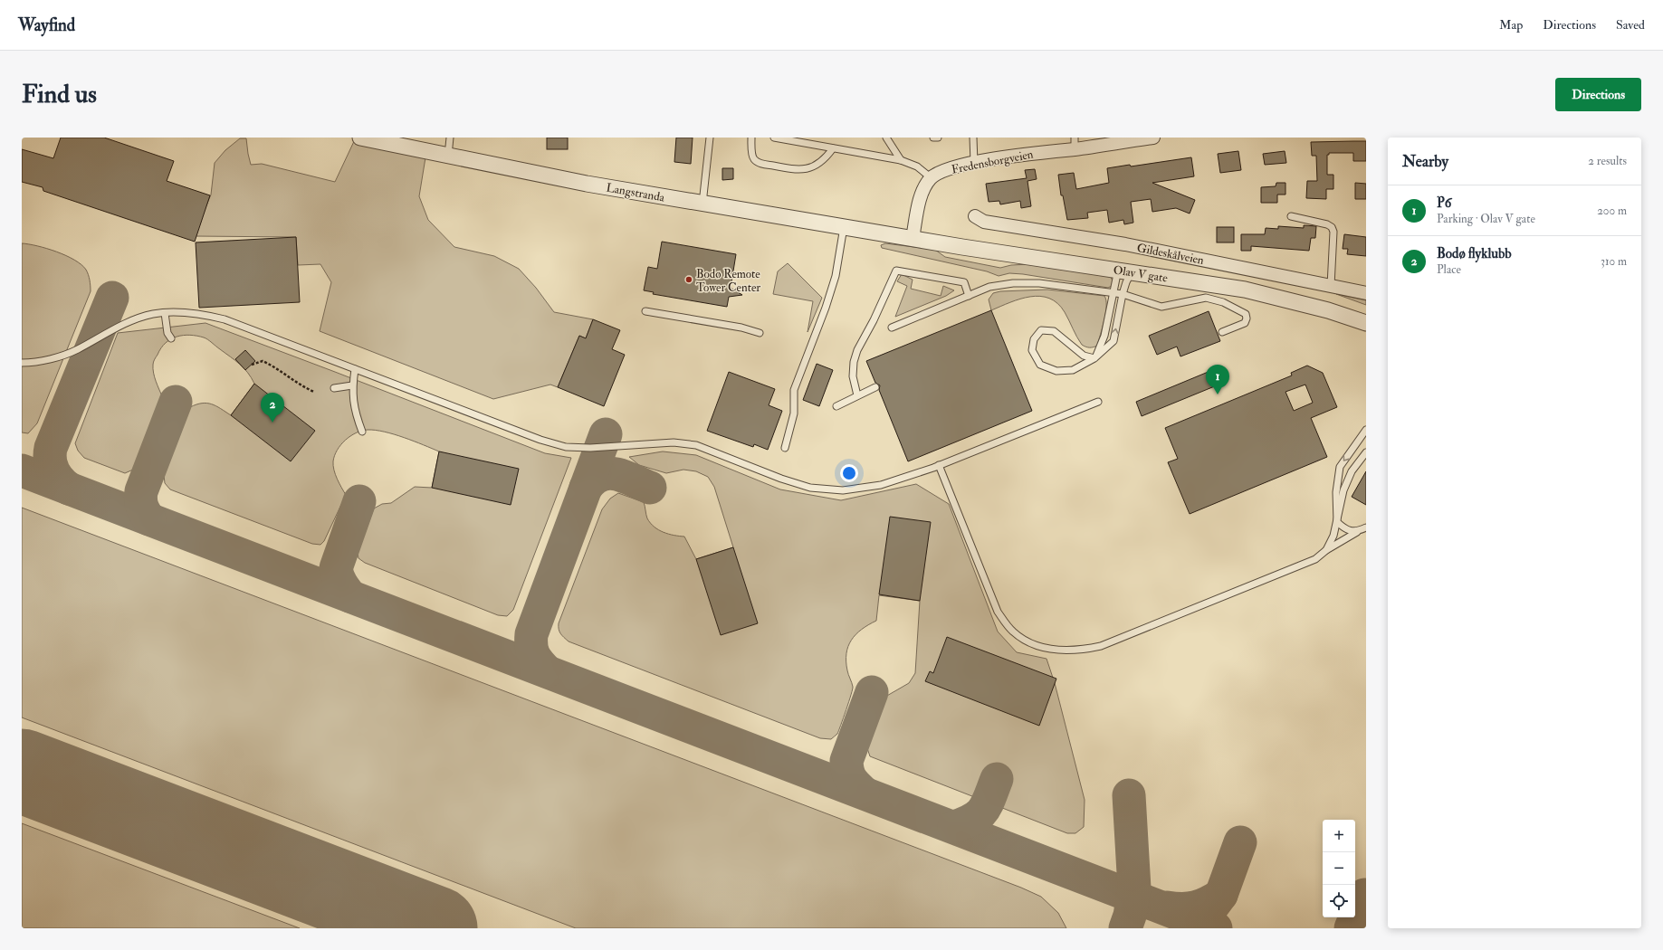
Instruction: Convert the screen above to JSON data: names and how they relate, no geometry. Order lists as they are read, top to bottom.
{
  "streets": {
    "street": [
      "Fredensborgveien",
      "Langstranda",
      "Gildeskålveien",
      "Olav V gate"
    ]
  },
  "crossings": [
    ["Langstranda", "Olav V gate"]
  ],
  "places": ["Bodø Remote Tower Center"],
  "page": {
    "header": "Wayfind",
    "nav": ["Map", "Directions", "Saved"],
    "buttons": "Directions",
    "title": "Find us",
    "heading": ["Nearby", "2 results"],
    "list": [
      {
        "mark": "1",
        "name": "P6",
        "note": "Parking · Olav V gate",
        "value": "200 m"
      },
      {
        "mark": "2",
        "name": "Bodø flyklubb",
        "note": "Place",
        "value": "310 m"
      }
    ],
    "pins": ["1", "2"],
    "map_buttons": ["+", "−"]
  }
}
